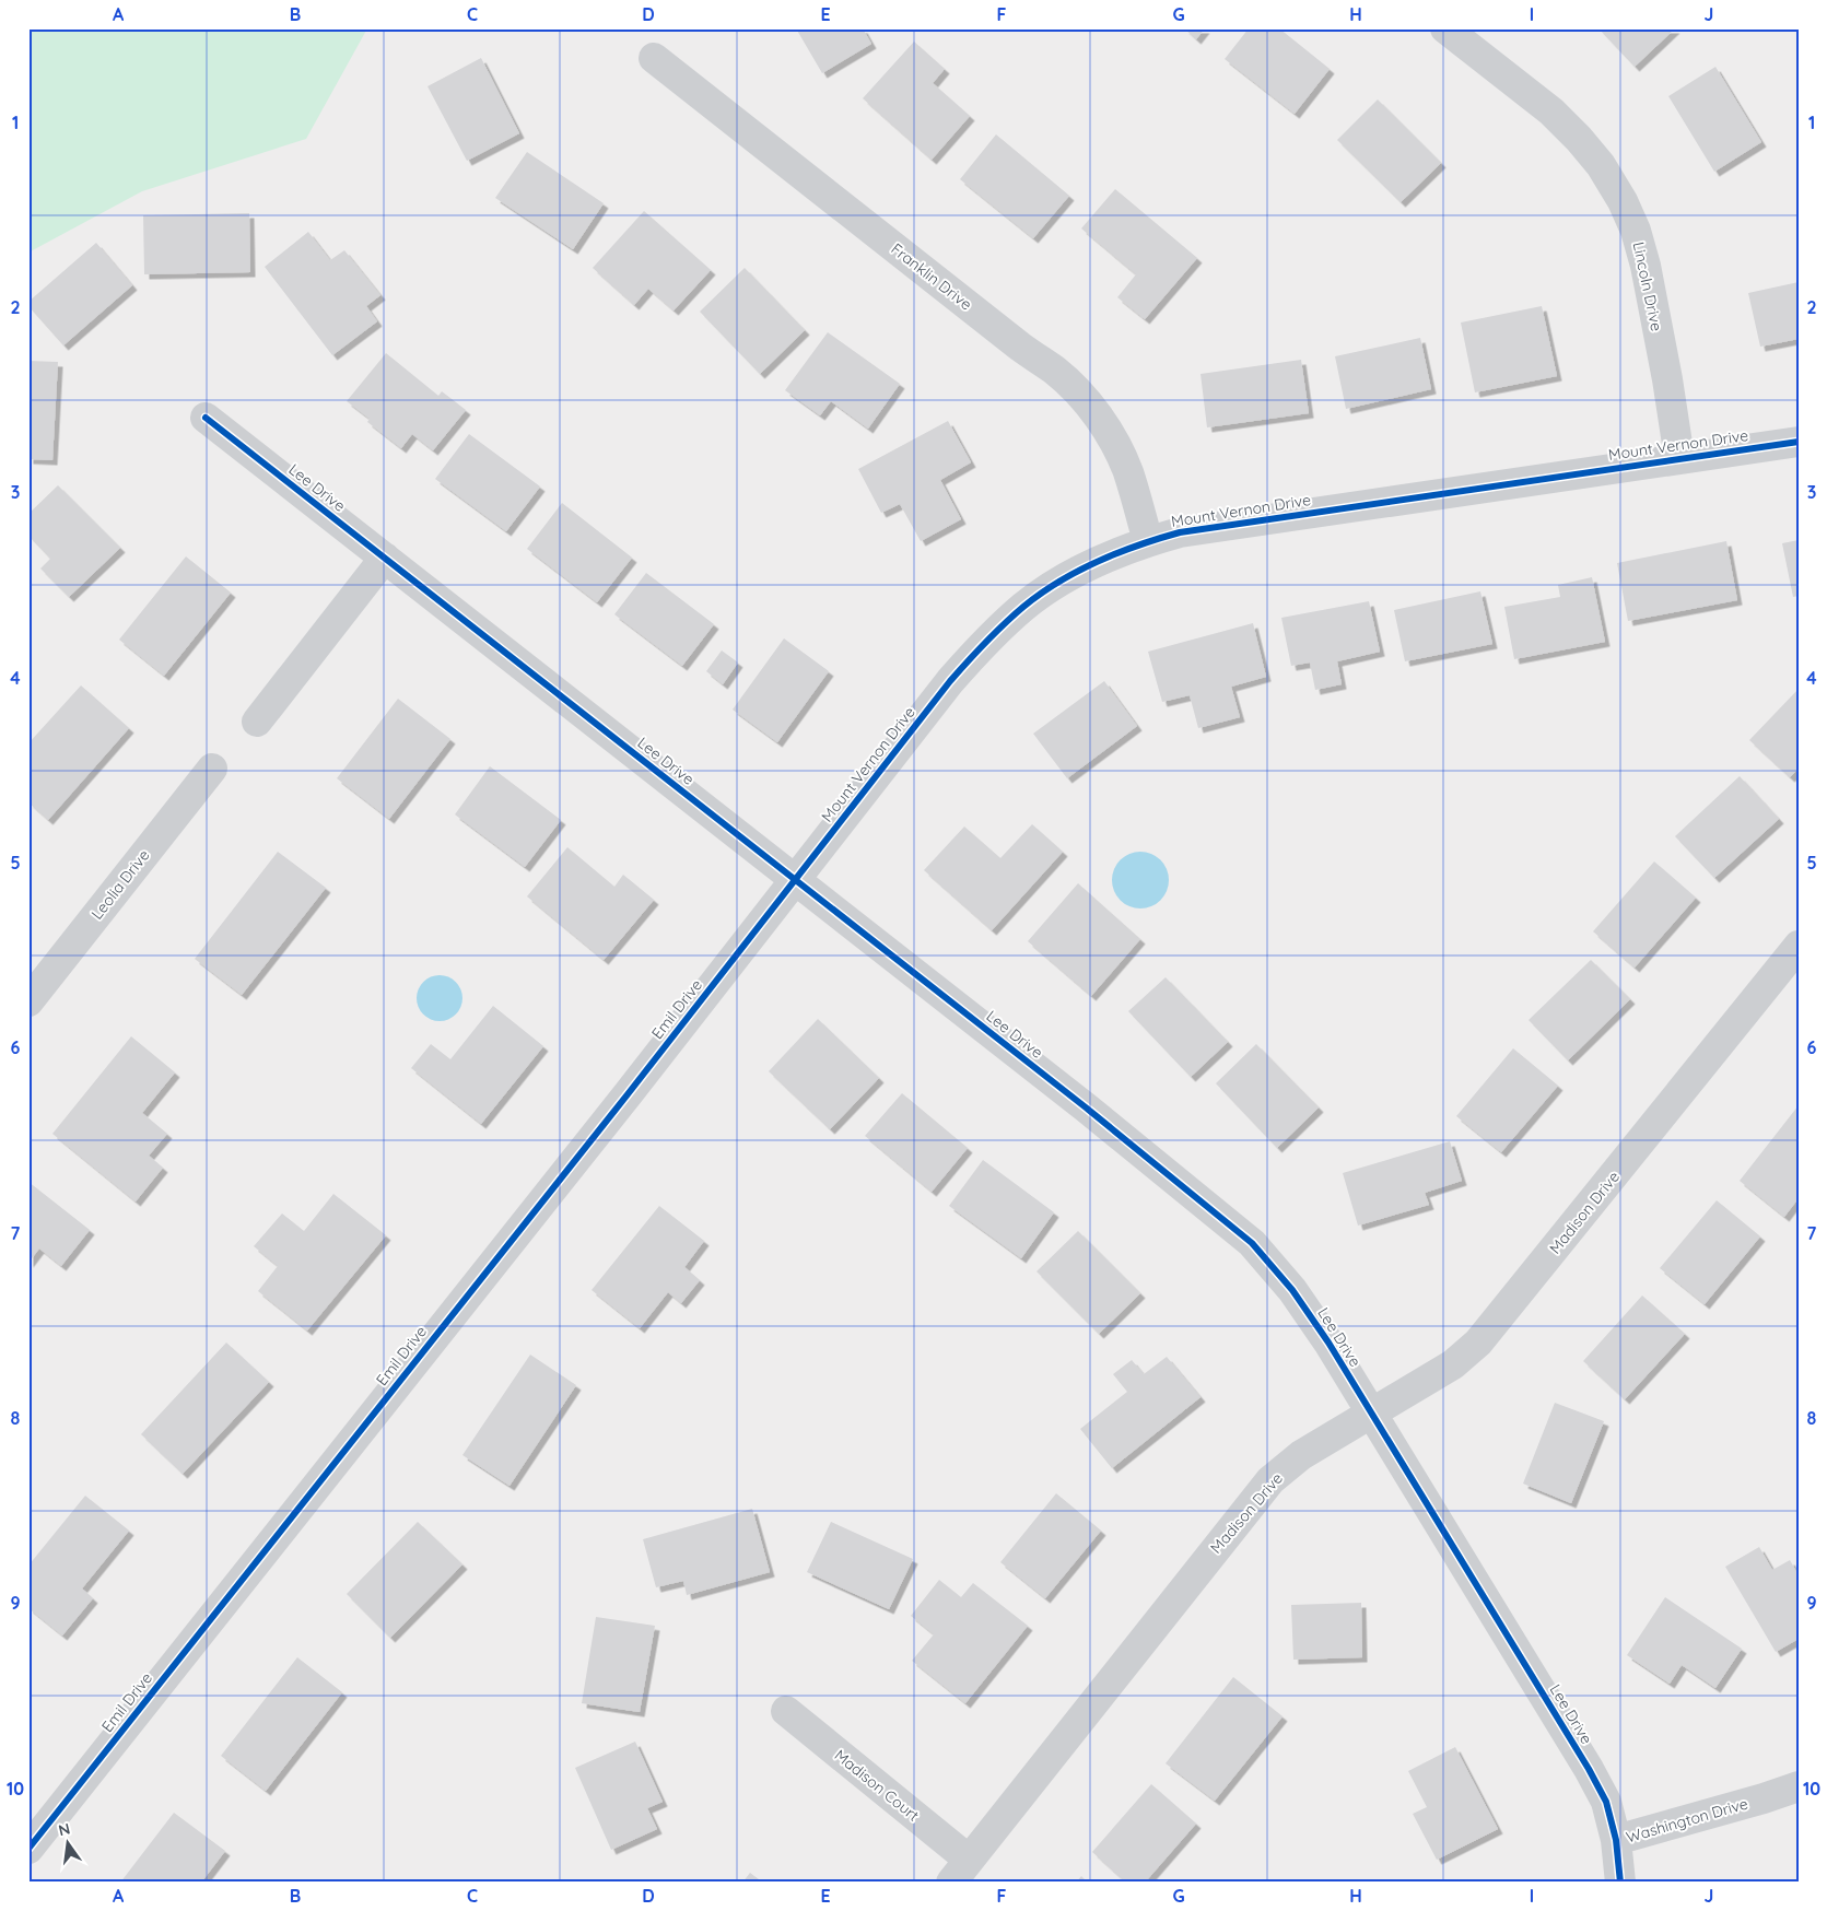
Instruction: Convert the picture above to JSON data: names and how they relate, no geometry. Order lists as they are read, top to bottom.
{
  "streets": {
    "street": [
      "Franklin Drive",
      "Lincoln Drive",
      "Mount Vernon Drive",
      "Lee Drive",
      "Leolia Drive",
      "Emil Drive",
      "Madison Drive",
      "Madison Court",
      "Washington Drive"
    ]
  },
  "crossings": [
    ["Franklin Drive", "Mount Vernon Drive"],
    ["Lincoln Drive", "Mount Vernon Drive"],
    ["Mount Vernon Drive", "Lee Drive"],
    ["Mount Vernon Drive", "Emil Drive"],
    ["Lee Drive", "Emil Drive"],
    ["Lee Drive", "Madison Drive"],
    ["Lee Drive", "Washington Drive"],
    ["Madison Drive", "Madison Court"]
  ],
  "north": "top",
  "grid": {
    "columns": [
      "A",
      "B",
      "C",
      "D",
      "E",
      "F",
      "G",
      "H",
      "I",
      "J"
    ],
    "rows": [
      "1",
      "2",
      "3",
      "4",
      "5",
      "6",
      "7",
      "8",
      "9",
      "10"
    ]
  }
}
